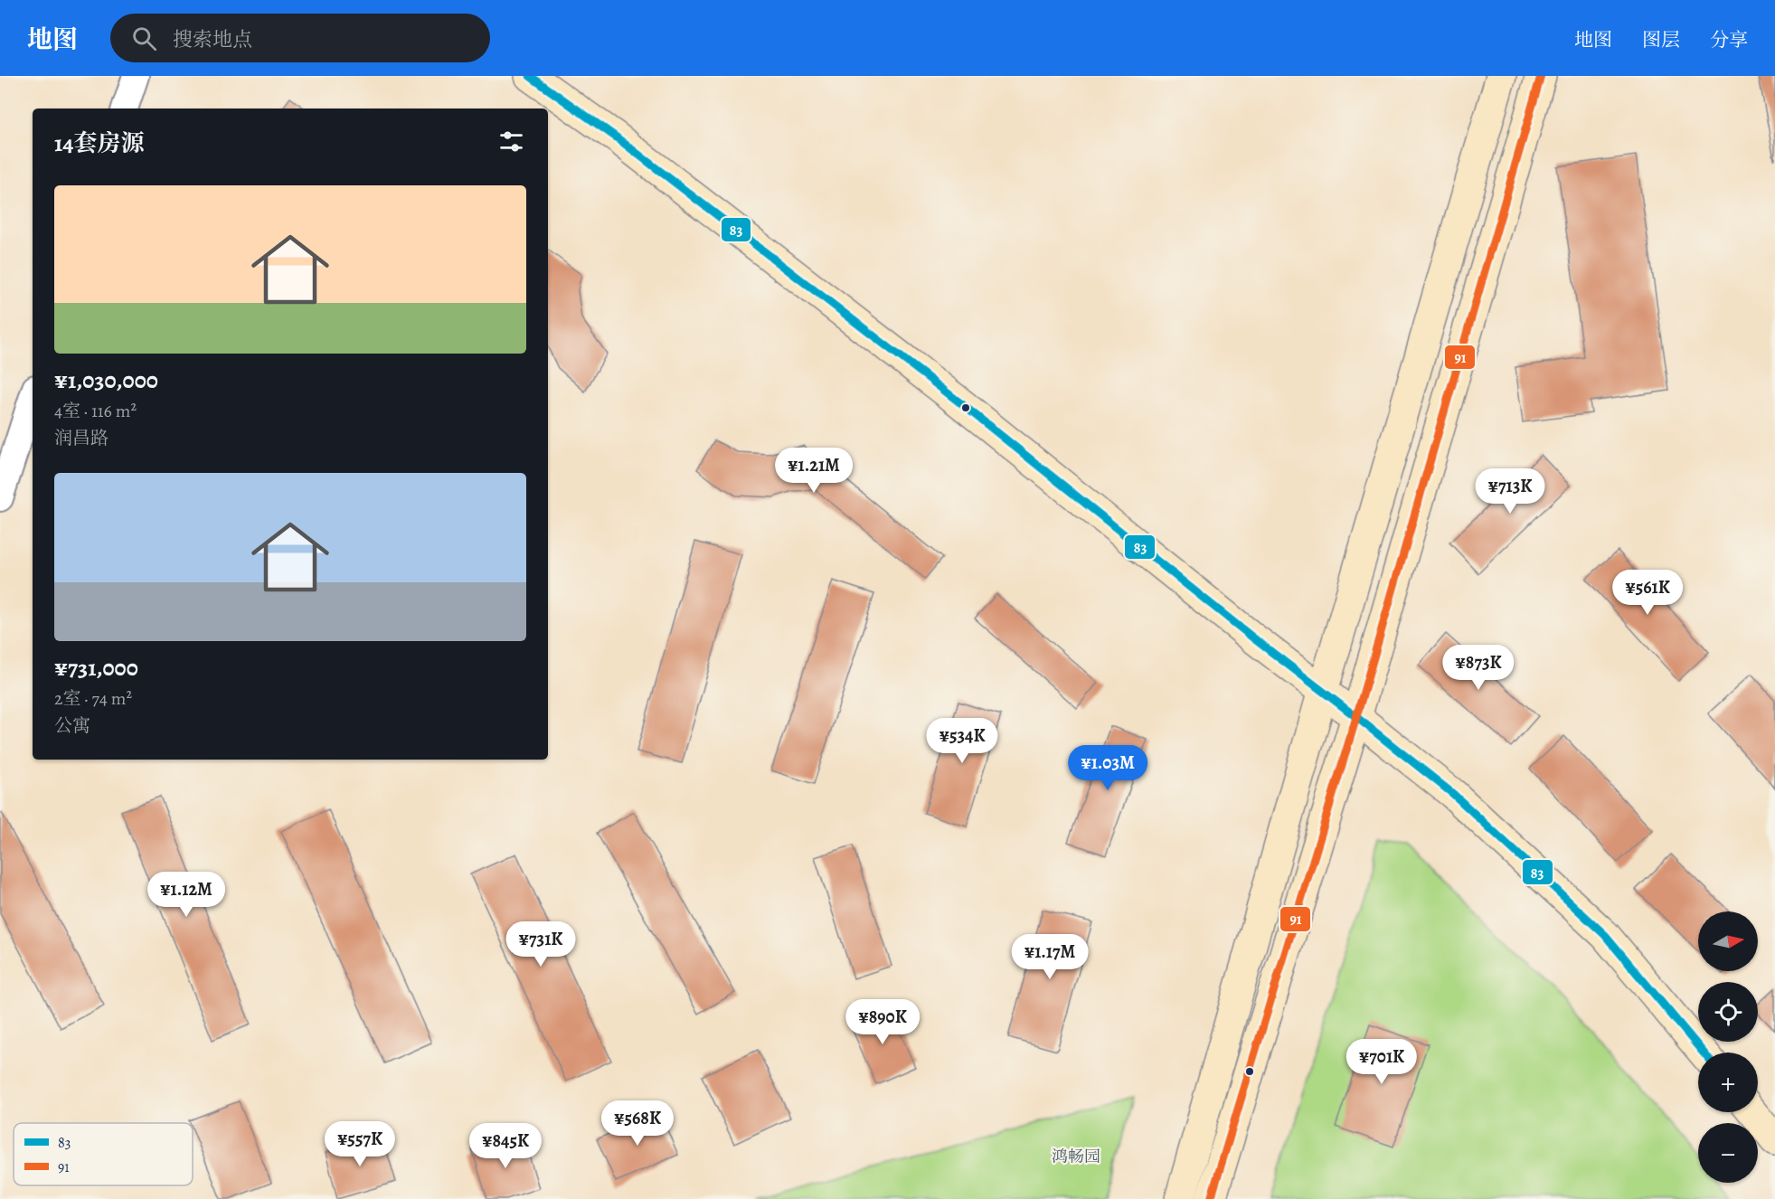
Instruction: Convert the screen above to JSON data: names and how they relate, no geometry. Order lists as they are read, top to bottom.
{
  "parks": ["鸿畅园"],
  "lines": ["transit line 83", "transit line 91"],
  "legend": ["83", "91"],
  "north": "right",
  "page": {
    "header": "地图",
    "search": "搜索地点",
    "nav": ["地图", "图层", "分享"],
    "heading": "14套房源",
    "list": [
      {
        "name": "¥1,030,000",
        "note": "4室 · 116 m² · 润昌路"
      },
      {
        "name": "¥731,000",
        "note": "2室 · 74 m² · 公寓"
      }
    ],
    "price": [
      "¥1.21M",
      "¥713K",
      "¥561K",
      "¥873K",
      "¥534K",
      "¥1.03M",
      "¥1.12M",
      "¥731K",
      "¥1.17M",
      "¥890K",
      "¥701K",
      "¥568K",
      "¥557K",
      "¥845K"
    ],
    "map_buttons": ["+", "−"]
  }
}
